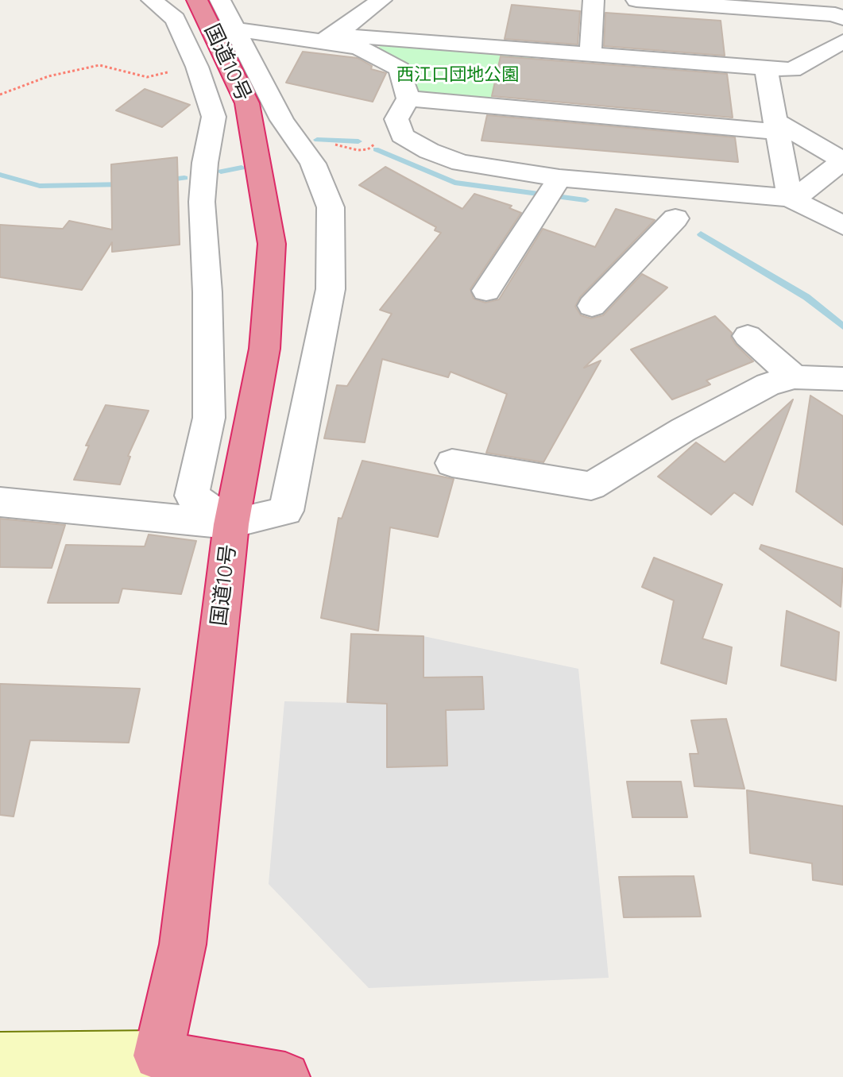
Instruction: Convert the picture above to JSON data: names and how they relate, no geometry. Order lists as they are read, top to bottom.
{
  "streets": {
    "highway": ["国道10号"]
  },
  "parks": ["西江口団地公園"]
}
